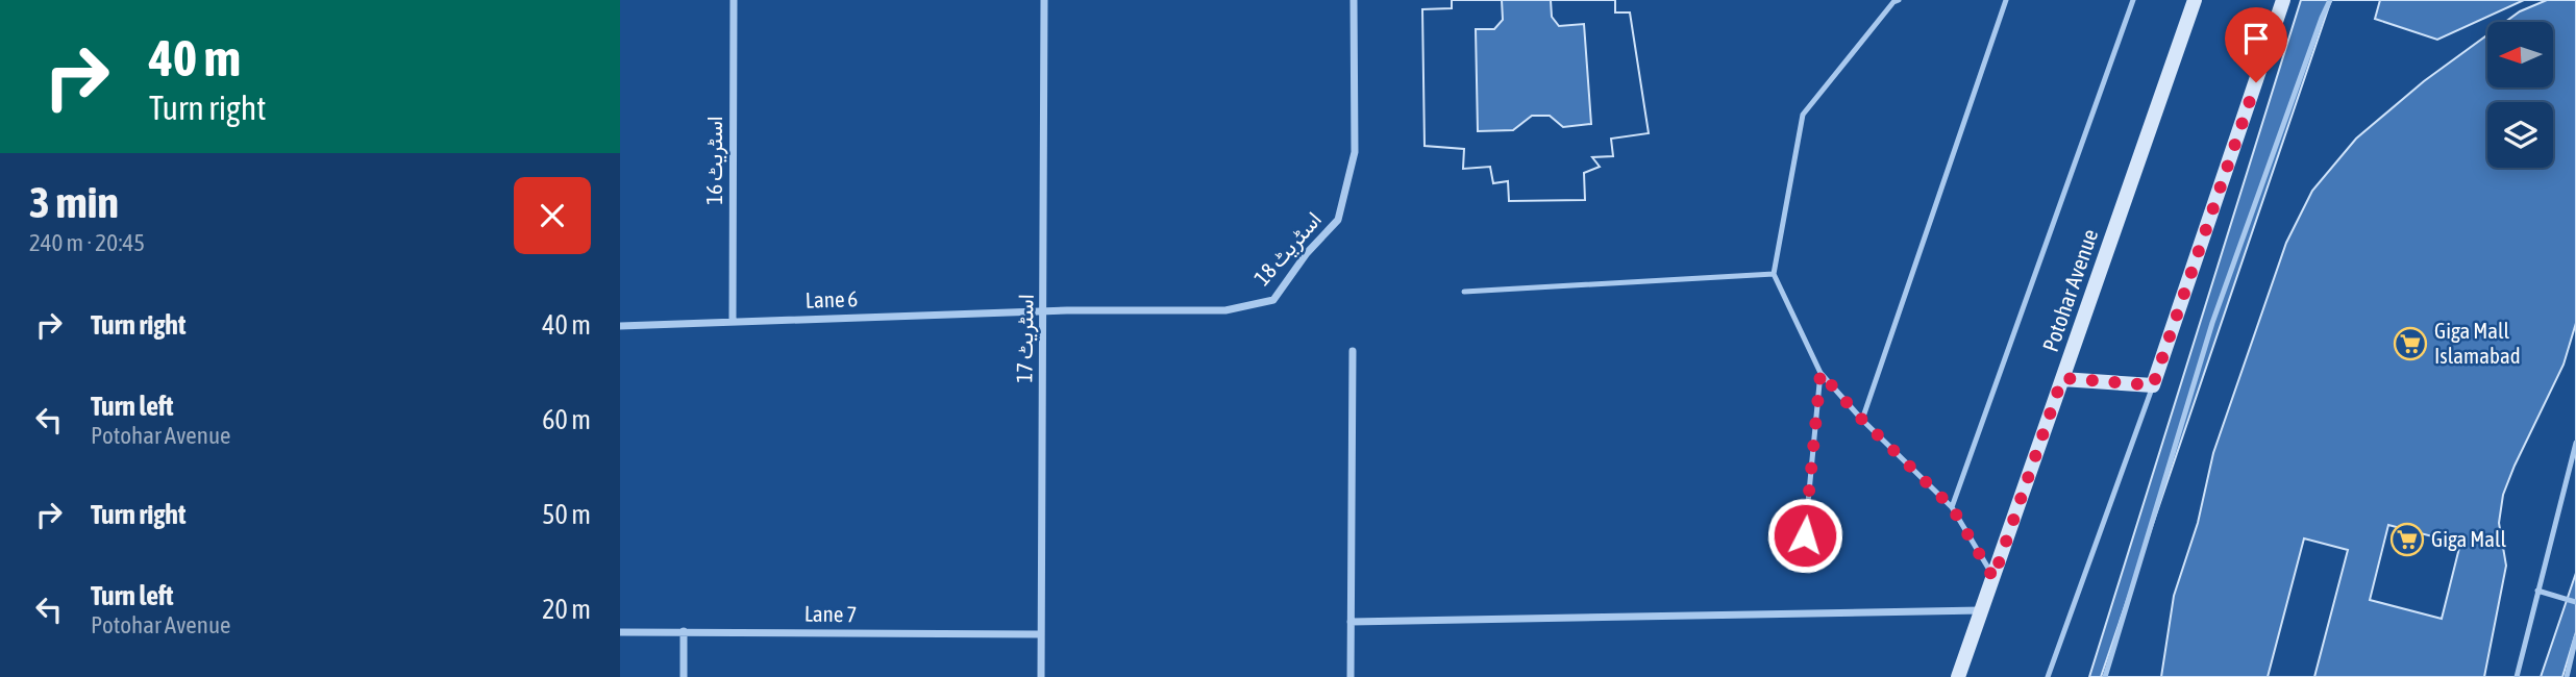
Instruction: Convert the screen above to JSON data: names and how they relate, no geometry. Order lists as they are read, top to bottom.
{
  "streets": {
    "street": [
      "اسٹریٹ 16",
      "اسٹریٹ 18",
      "Potohar Avenue",
      "Lane 6",
      "اسٹریٹ 17",
      "Lane 7"
    ]
  },
  "crossings": [
    ["اسٹریٹ 16", "Lane 6"],
    ["اسٹریٹ 18", "Lane 6"],
    ["اسٹریٹ 18", "اسٹریٹ 17"],
    ["Lane 6", "اسٹریٹ 17"],
    ["اسٹریٹ 17", "Lane 7"]
  ],
  "places": {
    "supermarket": ["Giga Mall Islamabad", "Giga Mall"]
  },
  "north": "left",
  "page": {
    "turn": ["40 m", "Turn right"],
    "heading": ["3 min", "240 m · 20:45"],
    "list": [
      {
        "name": "Turn right",
        "value": "40 m"
      },
      {
        "name": "Turn left",
        "note": "Potohar Avenue",
        "value": "60 m"
      },
      {
        "name": "Turn right",
        "value": "50 m"
      },
      {
        "name": "Turn left",
        "note": "Potohar Avenue",
        "value": "20 m"
      }
    ]
  }
}
